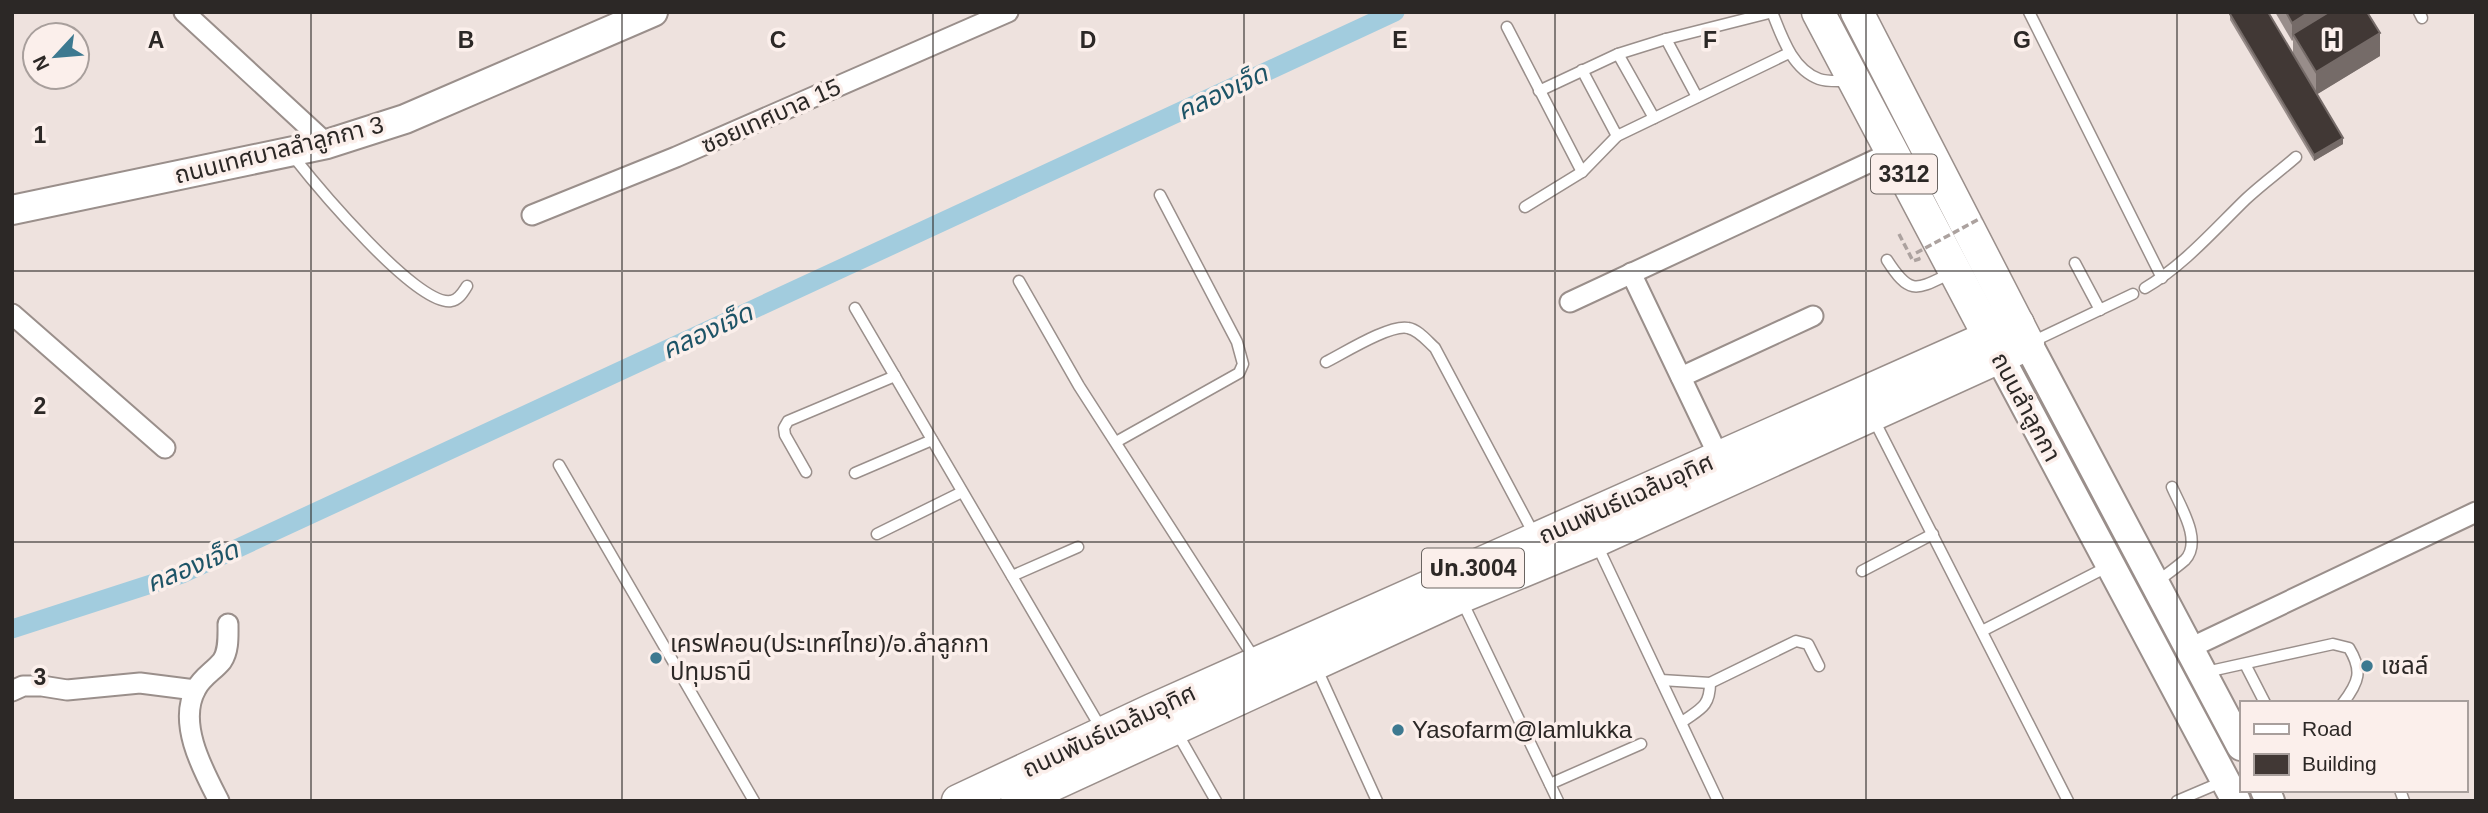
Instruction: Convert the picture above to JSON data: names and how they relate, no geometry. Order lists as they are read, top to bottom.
{
  "streets": {
    "main road": [
      "ถนนเทศบาลลำลูกกา 3",
      "3312",
      "ถนนลำลูกกา",
      "ถนนพันธ์แฉล้มอุทิศ",
      "ปท.3004"
    ],
    "street": ["ซอยเทศบาล 15"]
  },
  "crossings": [
    ["ถนนลำลูกกา", "ถนนพันธ์แฉล้มอุทิศ"],
    ["ถนนลำลูกกา", "ปท.3004"],
    ["ถนนพันธ์แฉล้มอุทิศ", "ปท.3004"]
  ],
  "water": ["คลองเจ็ด"],
  "places": ["เครฟคอน(ประเทศไทย)/อ.ลำลูกกา ปทุมธานี", "เชลล์", "Yasofarm@lamlukka"],
  "legend": ["Road", "Building"],
  "north": "bottom left",
  "grid": {
    "columns": [
      "A",
      "B",
      "C",
      "D",
      "E",
      "F",
      "G",
      "H"
    ],
    "rows": ["1", "2", "3"]
  }
}
